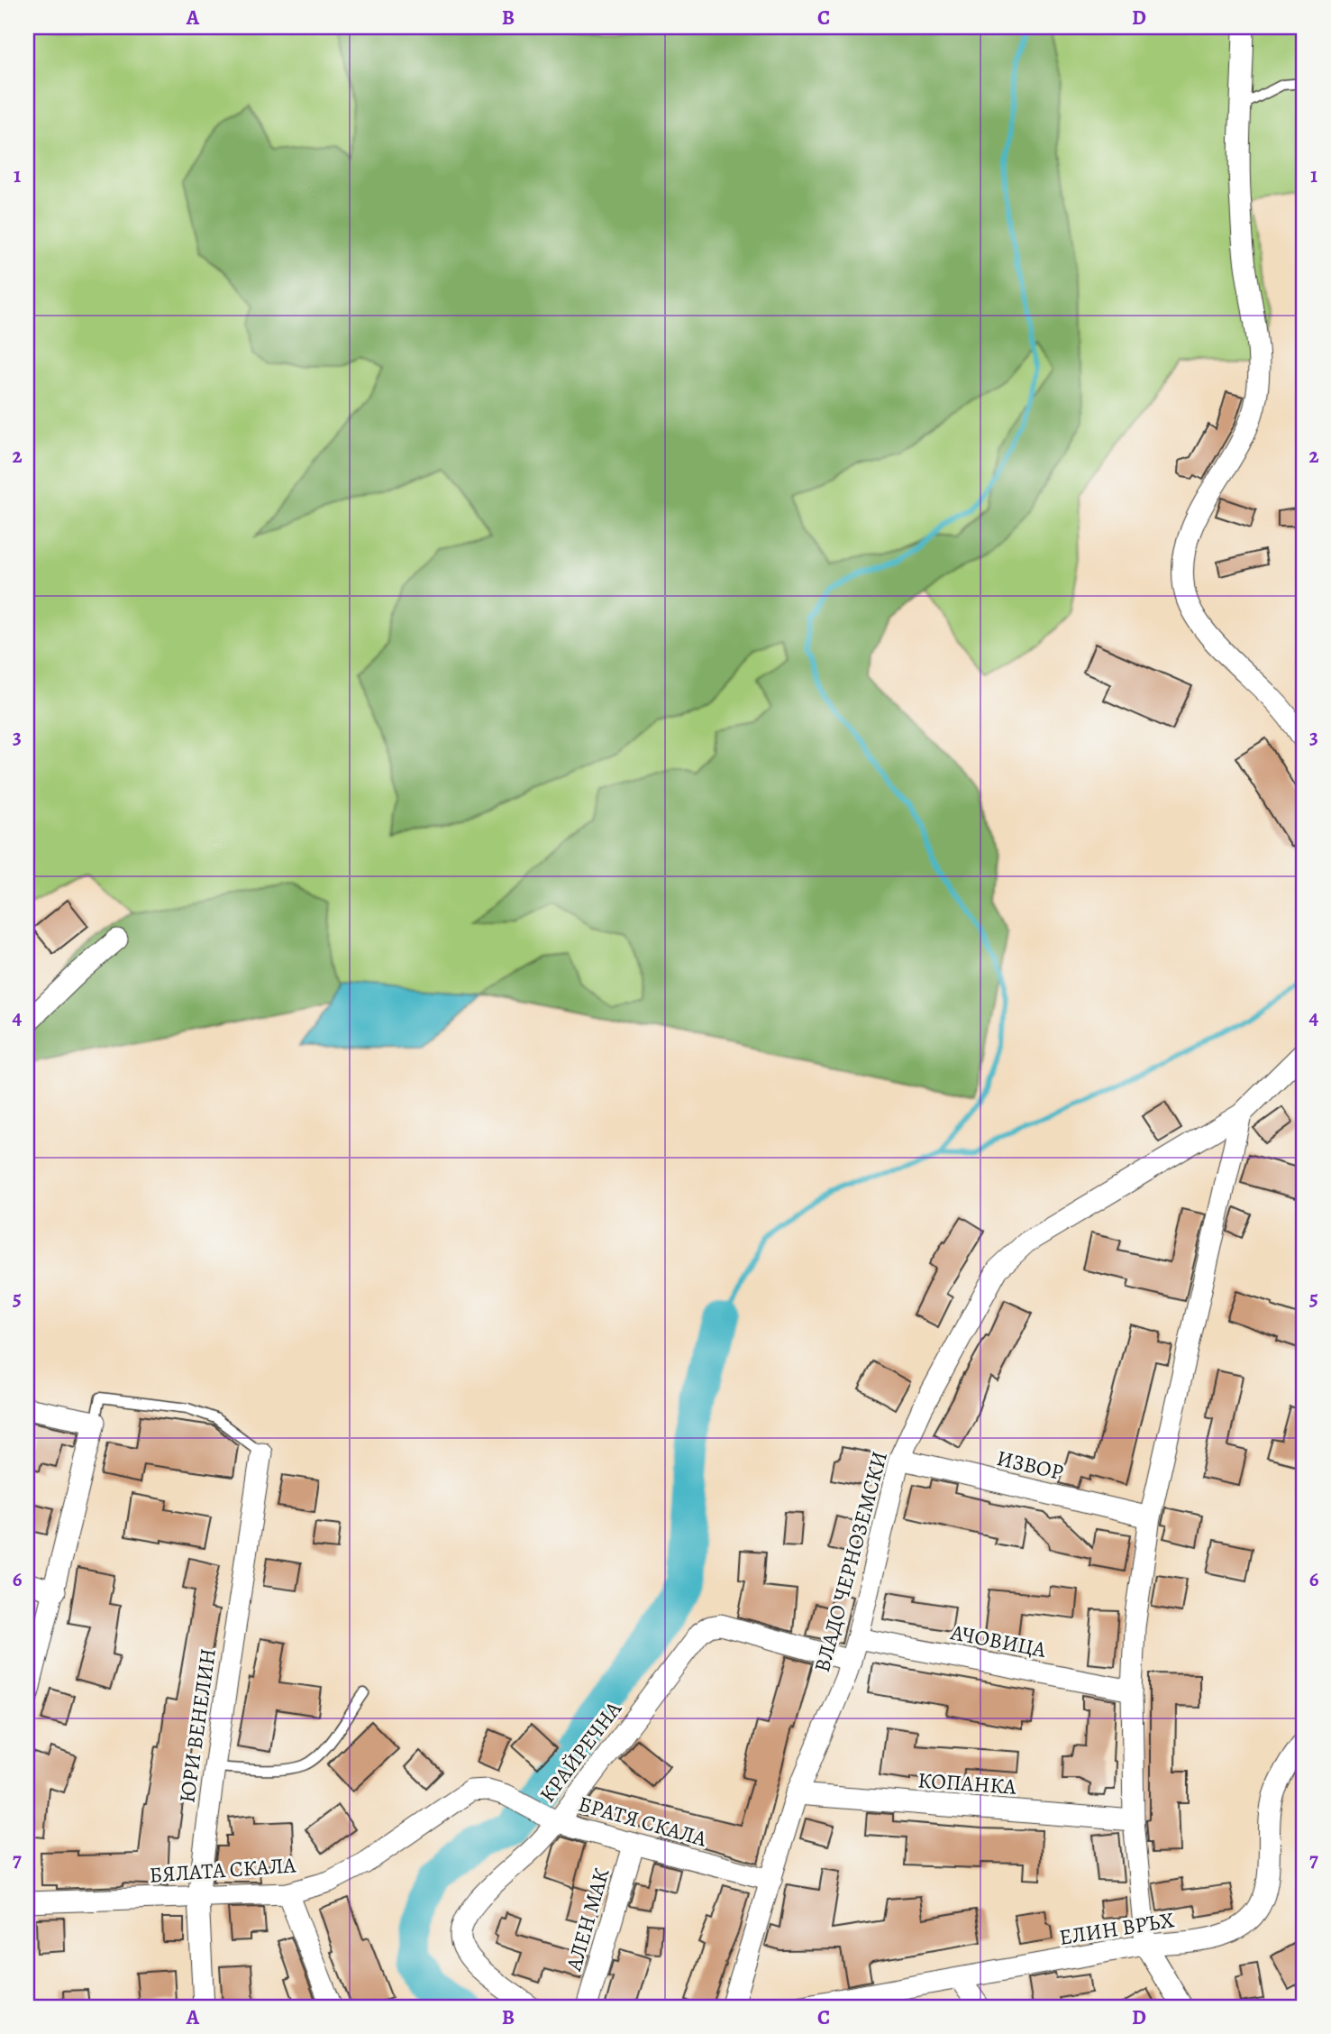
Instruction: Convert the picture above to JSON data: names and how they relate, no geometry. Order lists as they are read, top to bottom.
{
  "streets": {
    "street": [
      "ИЗВОР",
      "ВЛАДО ЧЕРНОЗЕМСКИ",
      "АЧОВИЦА",
      "ЮРИ ВЕНЕЛИН",
      "КРАЙРЕЧНА",
      "КОПАНКА",
      "БРАТЯ СКАЛА",
      "БЯЛАТА СКАЛА",
      "АЛЕН МАК",
      "ЕЛИН ВРЪХ"
    ]
  },
  "crossings": [
    ["ИЗВОР", "ВЛАДО ЧЕРНОЗЕМСКИ"],
    ["ВЛАДО ЧЕРНОЗЕМСКИ", "АЧОВИЦА"],
    ["ВЛАДО ЧЕРНОЗЕМСКИ", "КРАЙРЕЧНА"],
    ["ВЛАДО ЧЕРНОЗЕМСКИ", "КОПАНКА"],
    ["ВЛАДО ЧЕРНОЗЕМСКИ", "БРАТЯ СКАЛА"],
    ["ЮРИ ВЕНЕЛИН", "БЯЛАТА СКАЛА"],
    ["КРАЙРЕЧНА", "БРАТЯ СКАЛА"],
    ["БРАТЯ СКАЛА", "БЯЛАТА СКАЛА"],
    ["БРАТЯ СКАЛА", "АЛЕН МАК"]
  ],
  "grid": {
    "columns": [
      "A",
      "B",
      "C",
      "D"
    ],
    "rows": [
      "1",
      "2",
      "3",
      "4",
      "5",
      "6",
      "7"
    ]
  }
}
